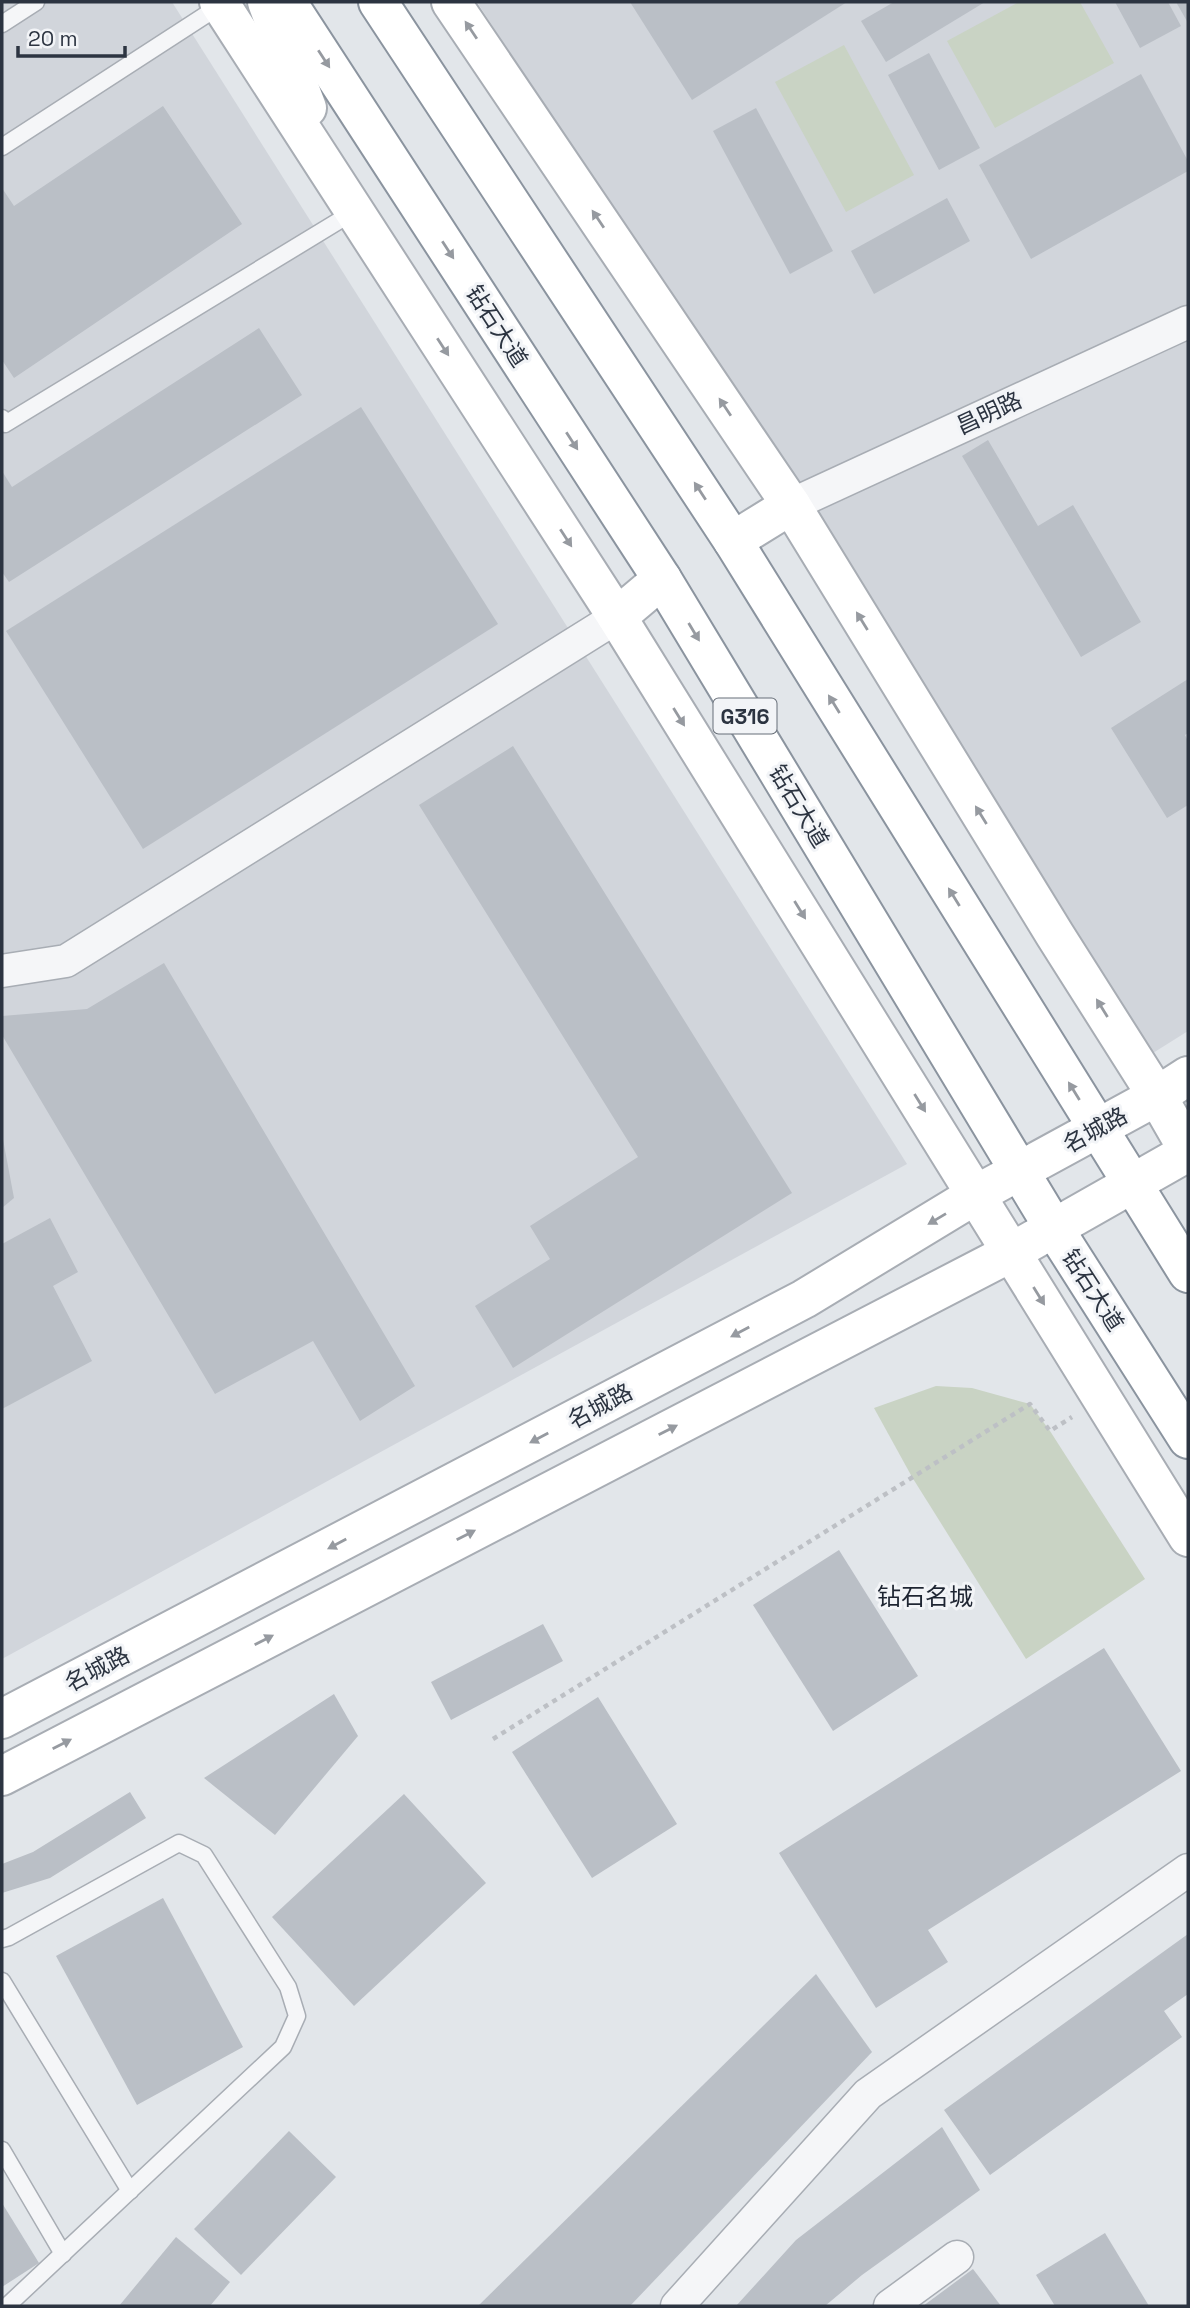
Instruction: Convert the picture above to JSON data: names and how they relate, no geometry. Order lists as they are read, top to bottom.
{
  "streets": {
    "main road": ["钻石大道", "G316", "名城路"],
    "street": ["昌明路"]
  },
  "crossings": [
    ["钻石大道", "名城路"]
  ],
  "districts": ["钻石名城"],
  "scale_bar": "20 m"
}
